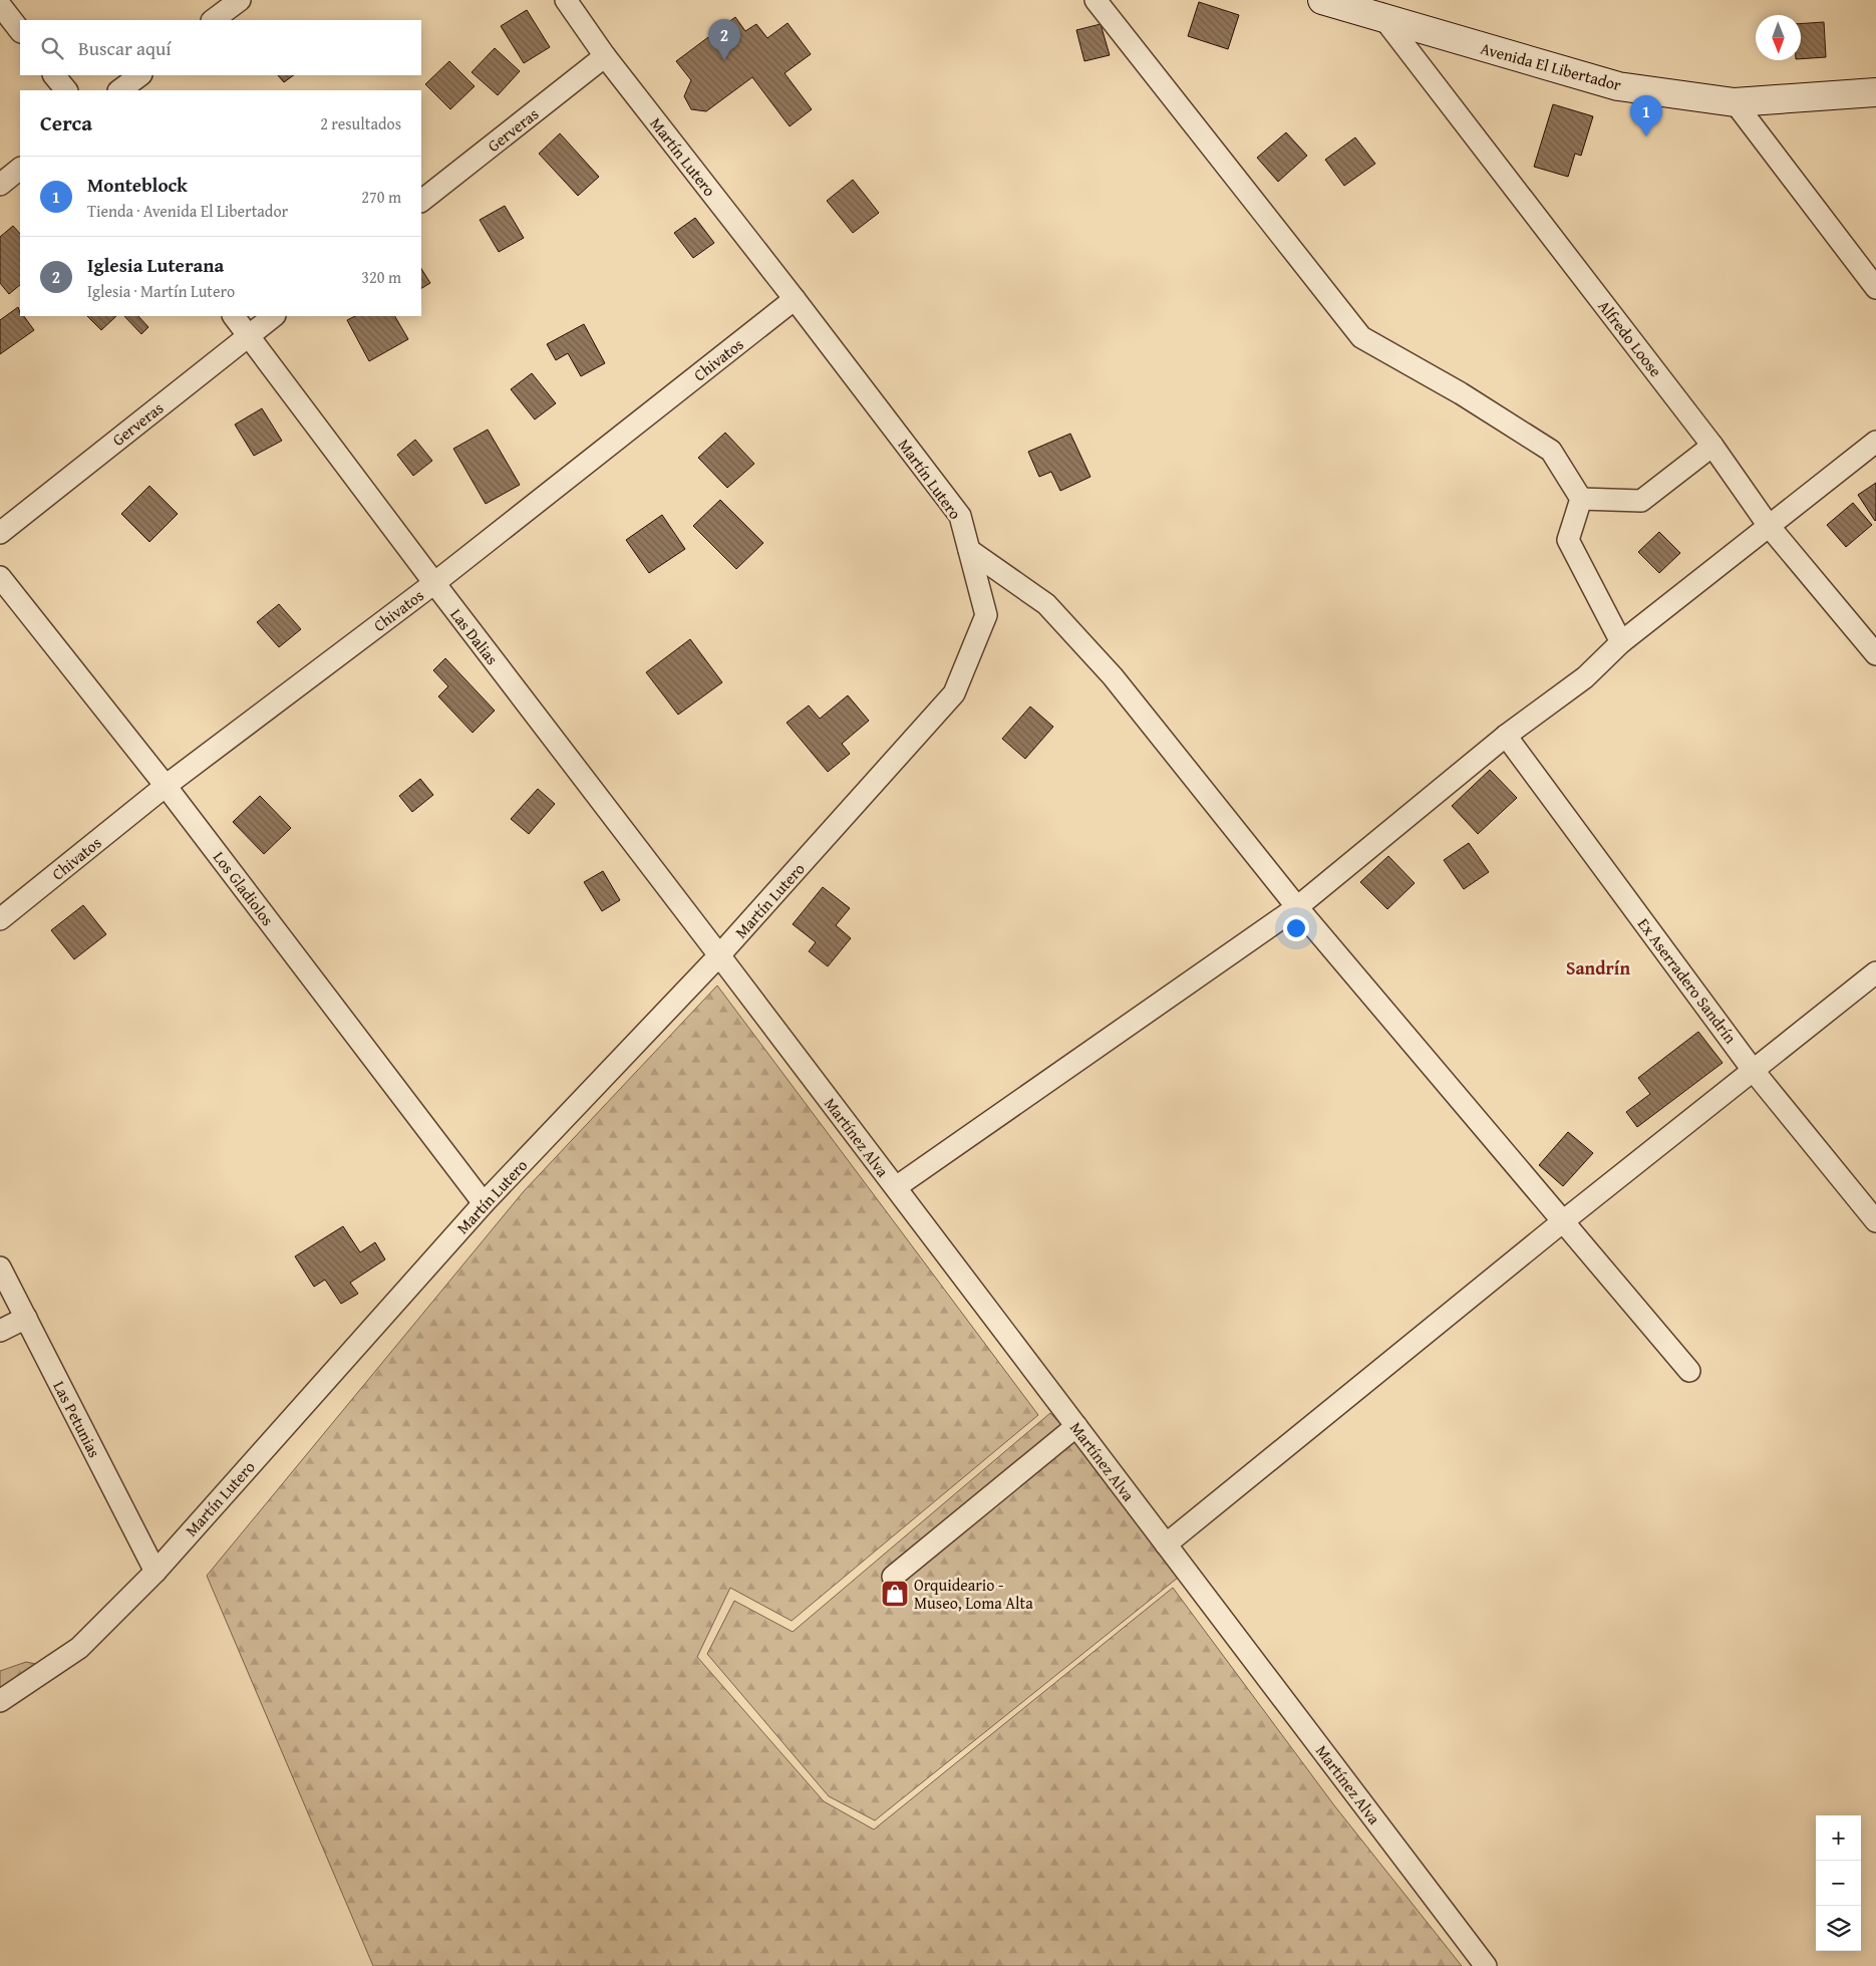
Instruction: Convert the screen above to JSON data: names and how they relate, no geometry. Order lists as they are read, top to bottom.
{
  "streets": {
    "main road": ["Avenida El Libertador"],
    "street": [
      "Gerveras",
      "Martín Lutero",
      "Alfredo Loose",
      "Chivatos",
      "Las Dalias",
      "Los Gladiolos",
      "Ex Aserradero Sandrín",
      "Martínez Alva",
      "Las Petunias"
    ]
  },
  "crossings": [
    ["Avenida El Libertador", "Alfredo Loose"],
    ["Gerveras", "Martín Lutero"],
    ["Gerveras", "Las Dalias"],
    ["Martín Lutero", "Chivatos"],
    ["Martín Lutero", "Las Dalias"],
    ["Martín Lutero", "Los Gladiolos"],
    ["Martín Lutero", "Martínez Alva"],
    ["Martín Lutero", "Las Petunias"],
    ["Chivatos", "Las Dalias"],
    ["Chivatos", "Los Gladiolos"],
    ["Las Dalias", "Martínez Alva"]
  ],
  "districts": ["Sandrín"],
  "places": {
    "shop": ["Orquideario - Museo, Loma Alta"]
  },
  "north": "bottom",
  "page": {
    "pins": ["2", "1"],
    "search": "Buscar aquí",
    "heading": ["Cerca", "2 resultados"],
    "list": [
      {
        "mark": "1",
        "name": "Monteblock",
        "note": "Tienda · Avenida El Libertador",
        "value": "270 m"
      },
      {
        "mark": "2",
        "name": "Iglesia Luterana",
        "note": "Iglesia · Martín Lutero",
        "value": "320 m"
      }
    ],
    "map_buttons": ["+", "−"]
  }
}
